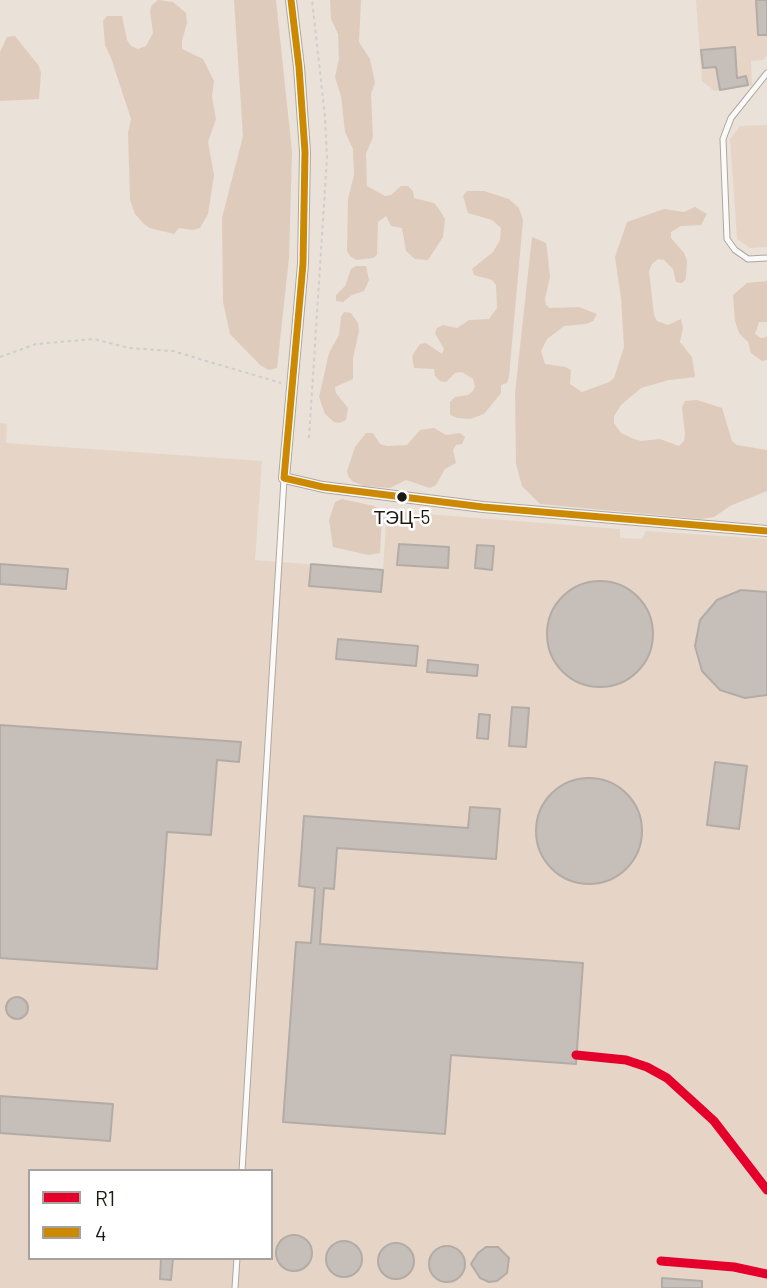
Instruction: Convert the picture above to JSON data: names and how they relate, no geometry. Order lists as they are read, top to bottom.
{
  "places": ["ТЭЦ-5"],
  "lines": ["transit line 4", "transit line R1"],
  "legend": ["R1", "4"]
}
